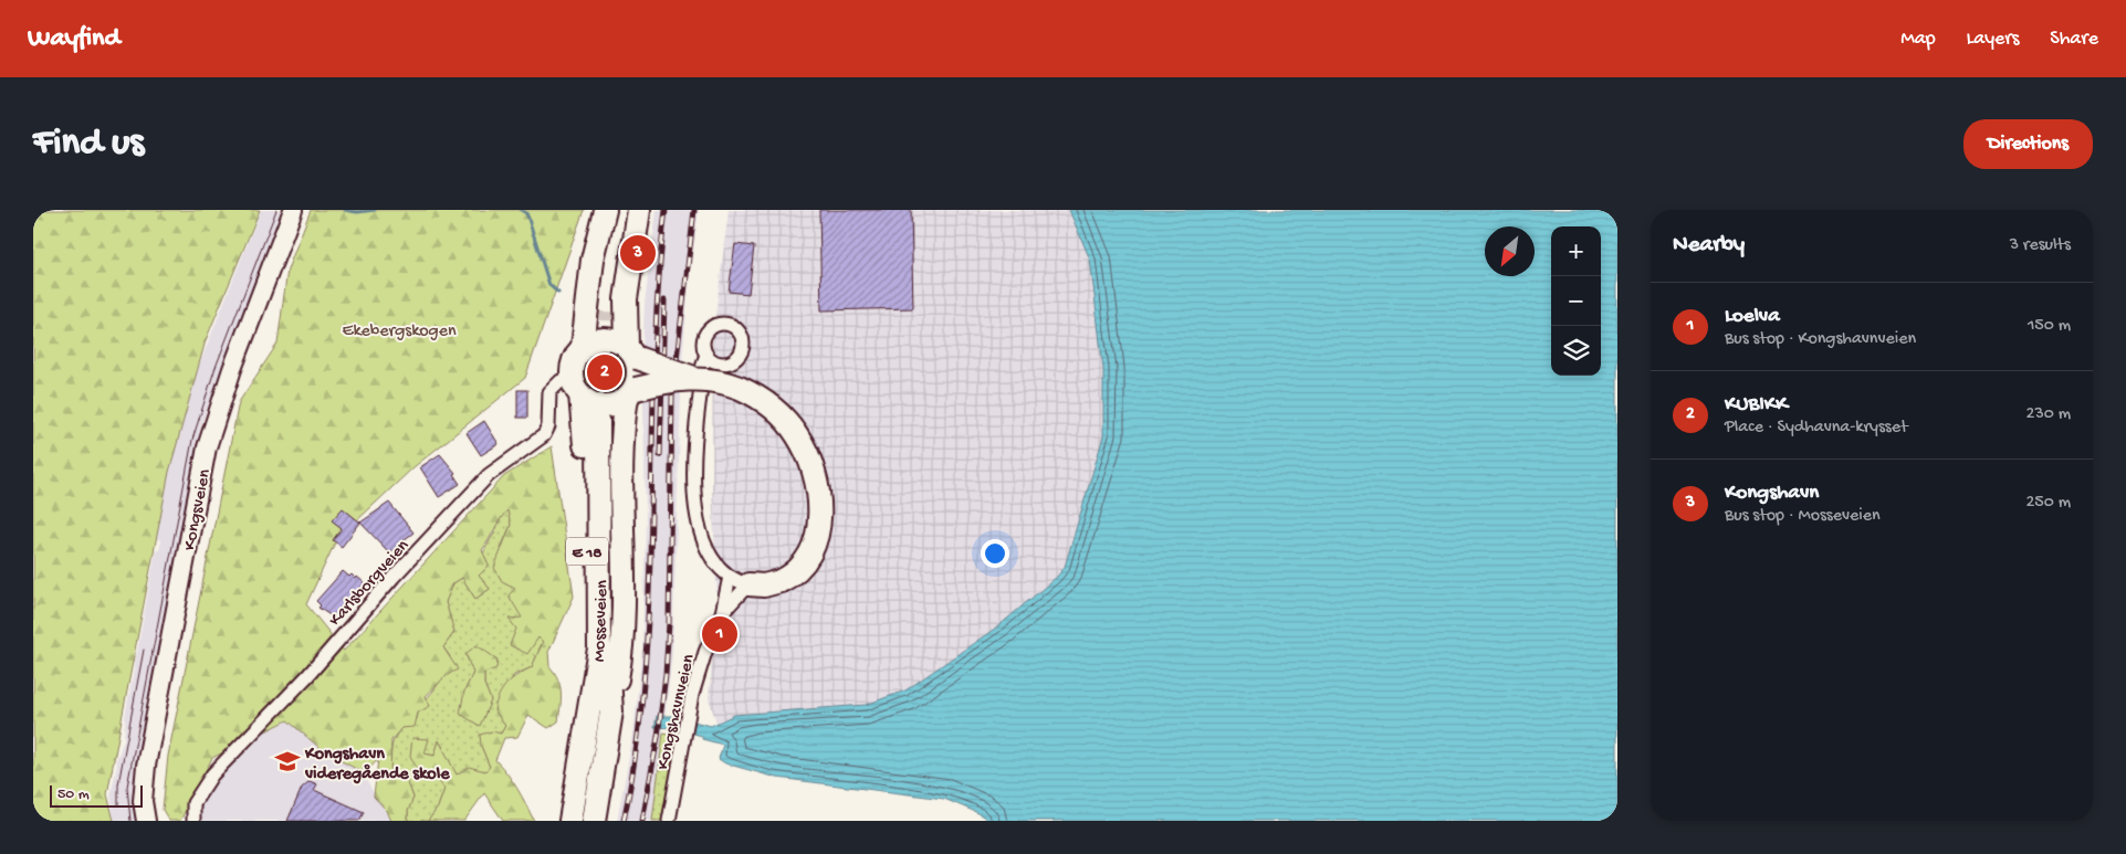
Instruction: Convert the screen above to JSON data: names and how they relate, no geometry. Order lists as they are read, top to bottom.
{
  "streets": {
    "highway": ["E 18", "Mosseveien"],
    "main road": ["Kongsveien"],
    "street": ["Karlsborgveien", "Kongshavnveien"]
  },
  "crossings": [
    ["E 18", "Karlsborgveien"],
    ["E 18", "Mosseveien"]
  ],
  "parks": ["Ekebergskogen"],
  "places": {
    "school or university": ["Kongshavn videregående skole"]
  },
  "scale_bar": "50 m",
  "north": "bottom left",
  "page": {
    "header": "Wayfind",
    "nav": ["Map", "Layers", "Share"],
    "buttons": "Directions",
    "title": "Find us",
    "heading": ["Nearby", "3 results"],
    "map_buttons": ["+", "−"],
    "pins": ["3", "2", "1"],
    "list": [
      {
        "mark": "1",
        "name": "Loelva",
        "note": "Bus stop · Kongshavnveien",
        "value": "150 m"
      },
      {
        "mark": "2",
        "name": "KUBIKK",
        "note": "Place · Sydhavna-krysset",
        "value": "230 m"
      },
      {
        "mark": "3",
        "name": "Kongshavn",
        "note": "Bus stop · Mosseveien",
        "value": "250 m"
      }
    ],
    "scale": "50 m"
  }
}
